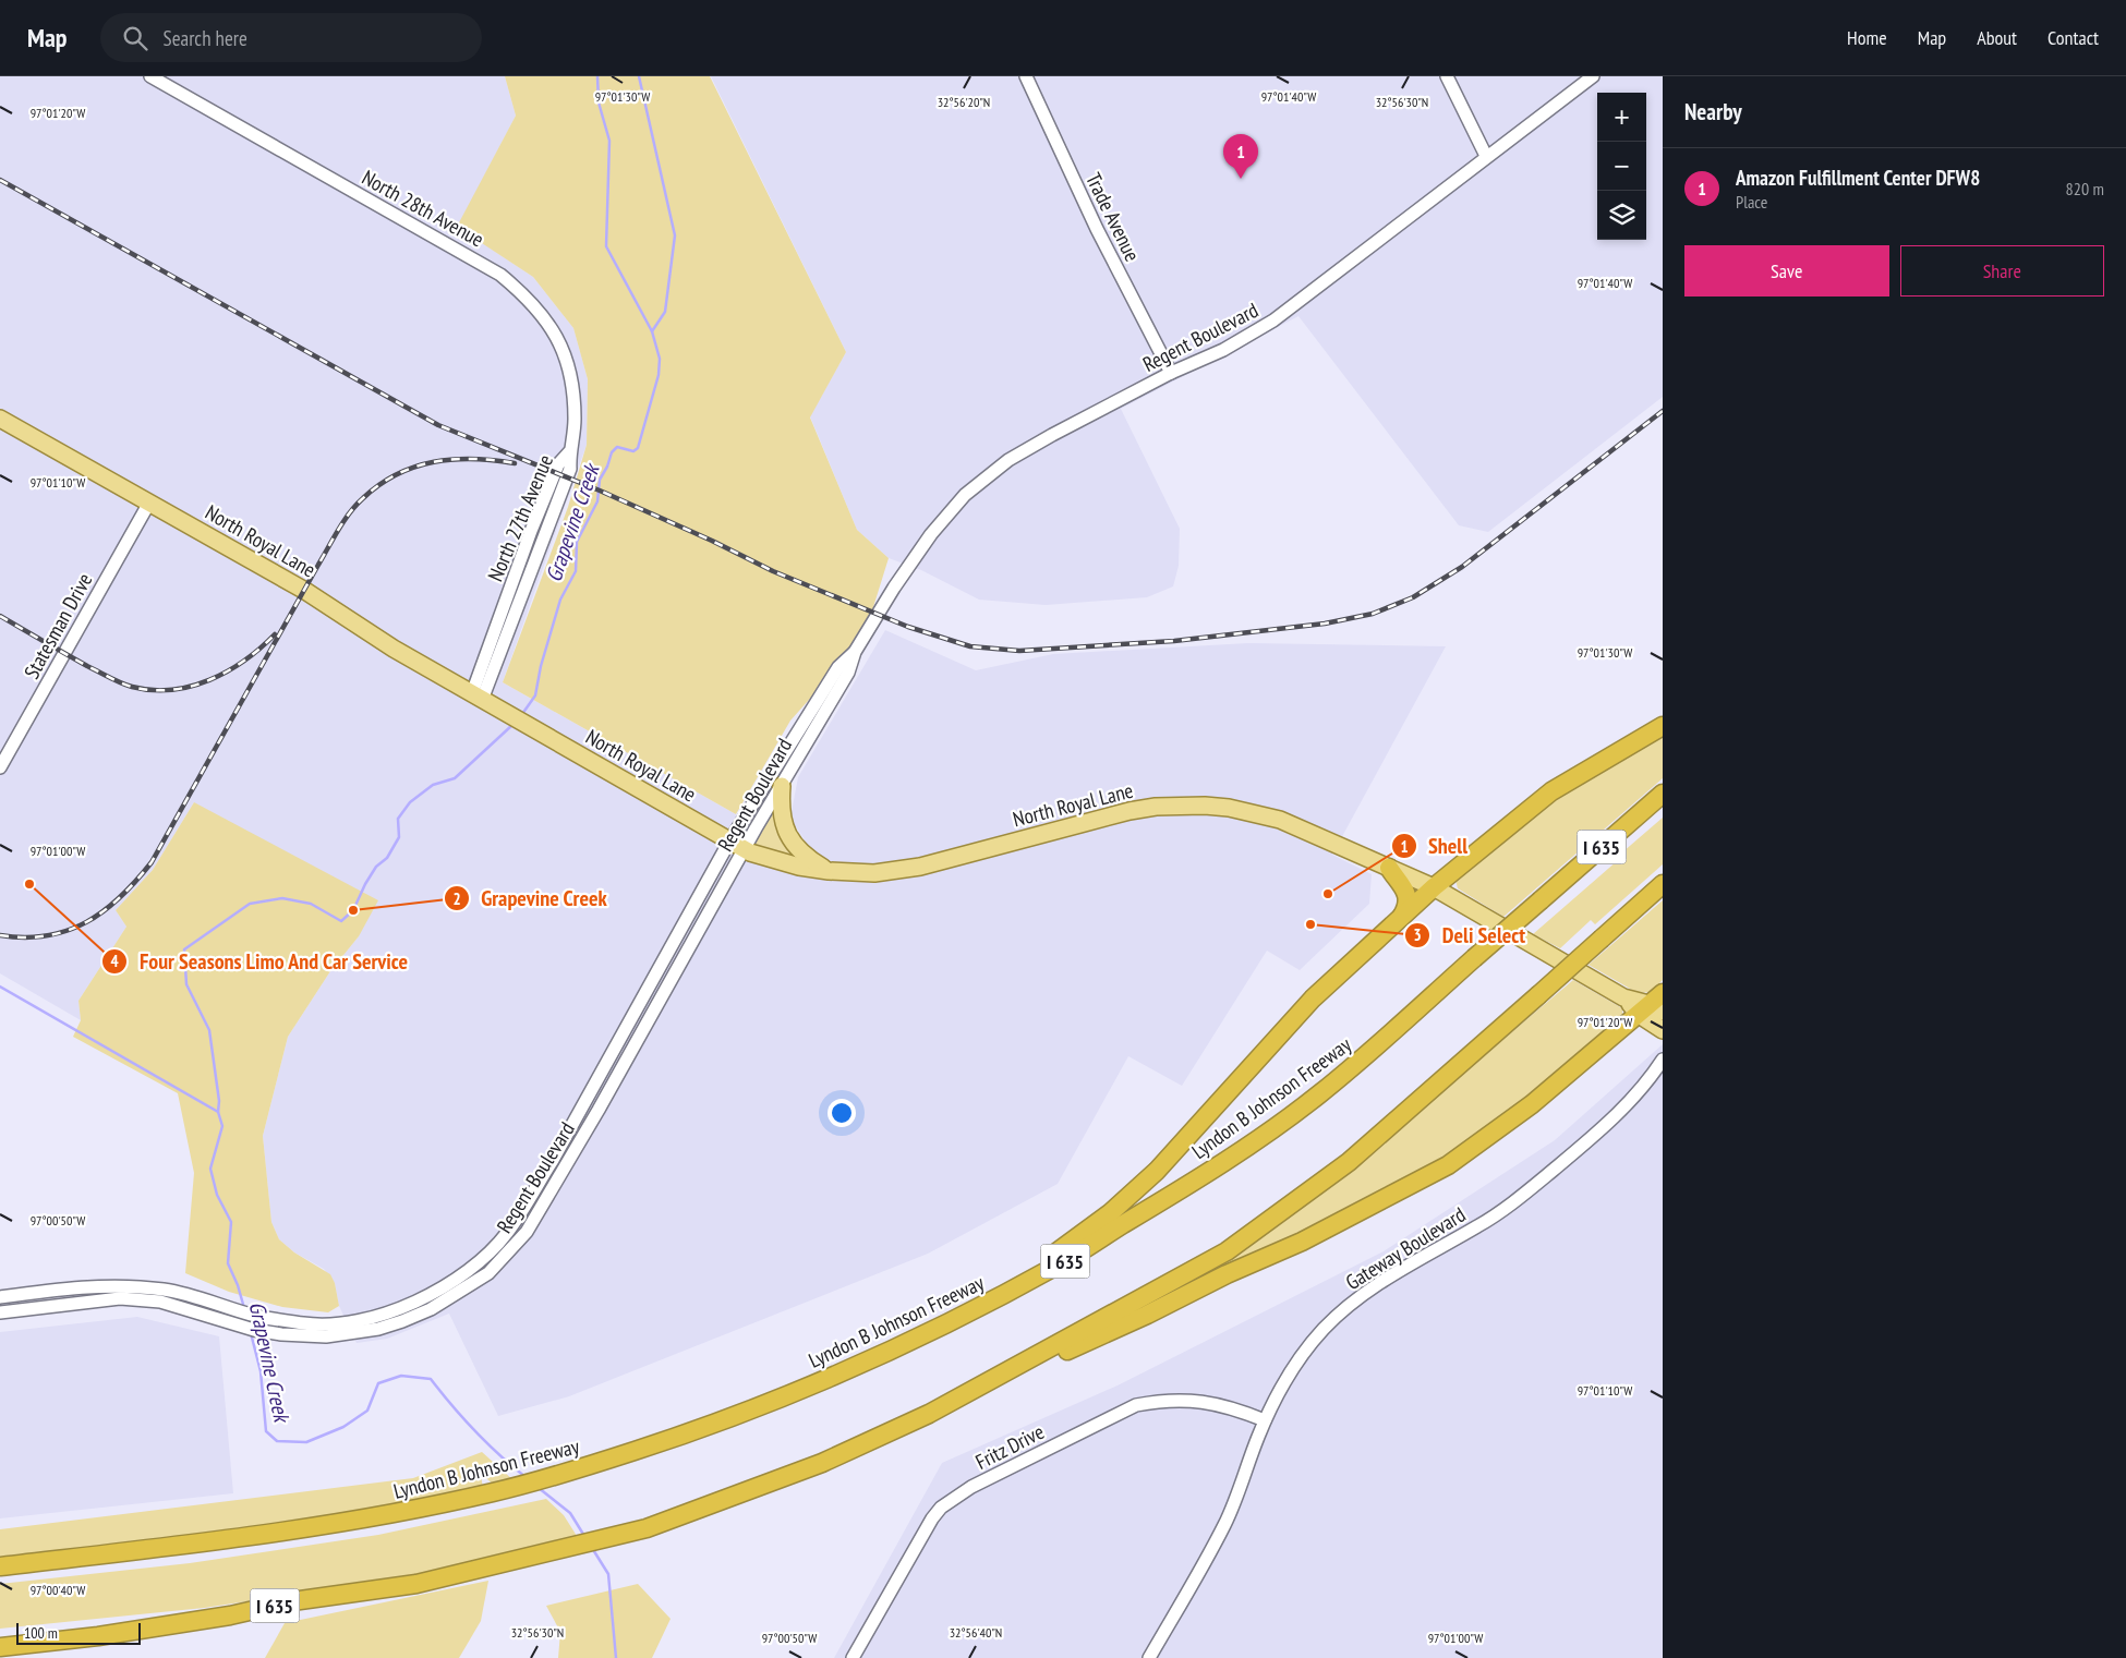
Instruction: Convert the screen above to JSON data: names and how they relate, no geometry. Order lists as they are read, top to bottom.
{
  "streets": {
    "highway": ["I 635", "Lyndon B Johnson Freeway"],
    "main road": ["North Royal Lane"],
    "street": [
      "North 28th Avenue",
      "Trade Avenue",
      "Regent Boulevard",
      "North 27th Avenue",
      "Statesman Drive",
      "Gateway Boulevard",
      "Fritz Drive"
    ]
  },
  "crossings": [
    ["North 28th Avenue", "North 27th Avenue"],
    ["Trade Avenue", "Regent Boulevard"],
    ["Regent Boulevard", "North Royal Lane"],
    ["North 27th Avenue", "North Royal Lane"],
    ["North Royal Lane", "Statesman Drive"],
    ["Gateway Boulevard", "Fritz Drive"]
  ],
  "water": ["Grapevine Creek"],
  "places": [
    "Four Seasons Limo And Car Service",
    "Shell",
    "Grapevine Creek",
    "Deli Select"
  ],
  "scale_bar": "100 m",
  "page": {
    "header": "Map",
    "search": "Search here",
    "nav": [
      "Home",
      "Map",
      "About",
      "Contact"
    ],
    "heading": "Nearby",
    "map_buttons": ["+", "−"],
    "pins": "1",
    "list": [
      {
        "mark": "1",
        "name": "Amazon Fulfillment Center DFW8",
        "note": "Place",
        "value": "820 m"
      }
    ],
    "buttons": ["Save", "Share"],
    "scale": "100 m"
  },
  "coordinates": [
    "97°01'30\"W",
    "97°01'40\"W",
    "32°56'20\"N",
    "32°56'30\"N",
    "97°01'20\"W",
    "97°01'10\"W",
    "97°01'00\"W",
    "97°00'50\"W",
    "97°00'40\"W",
    "32°56'40\"N"
  ]
}
